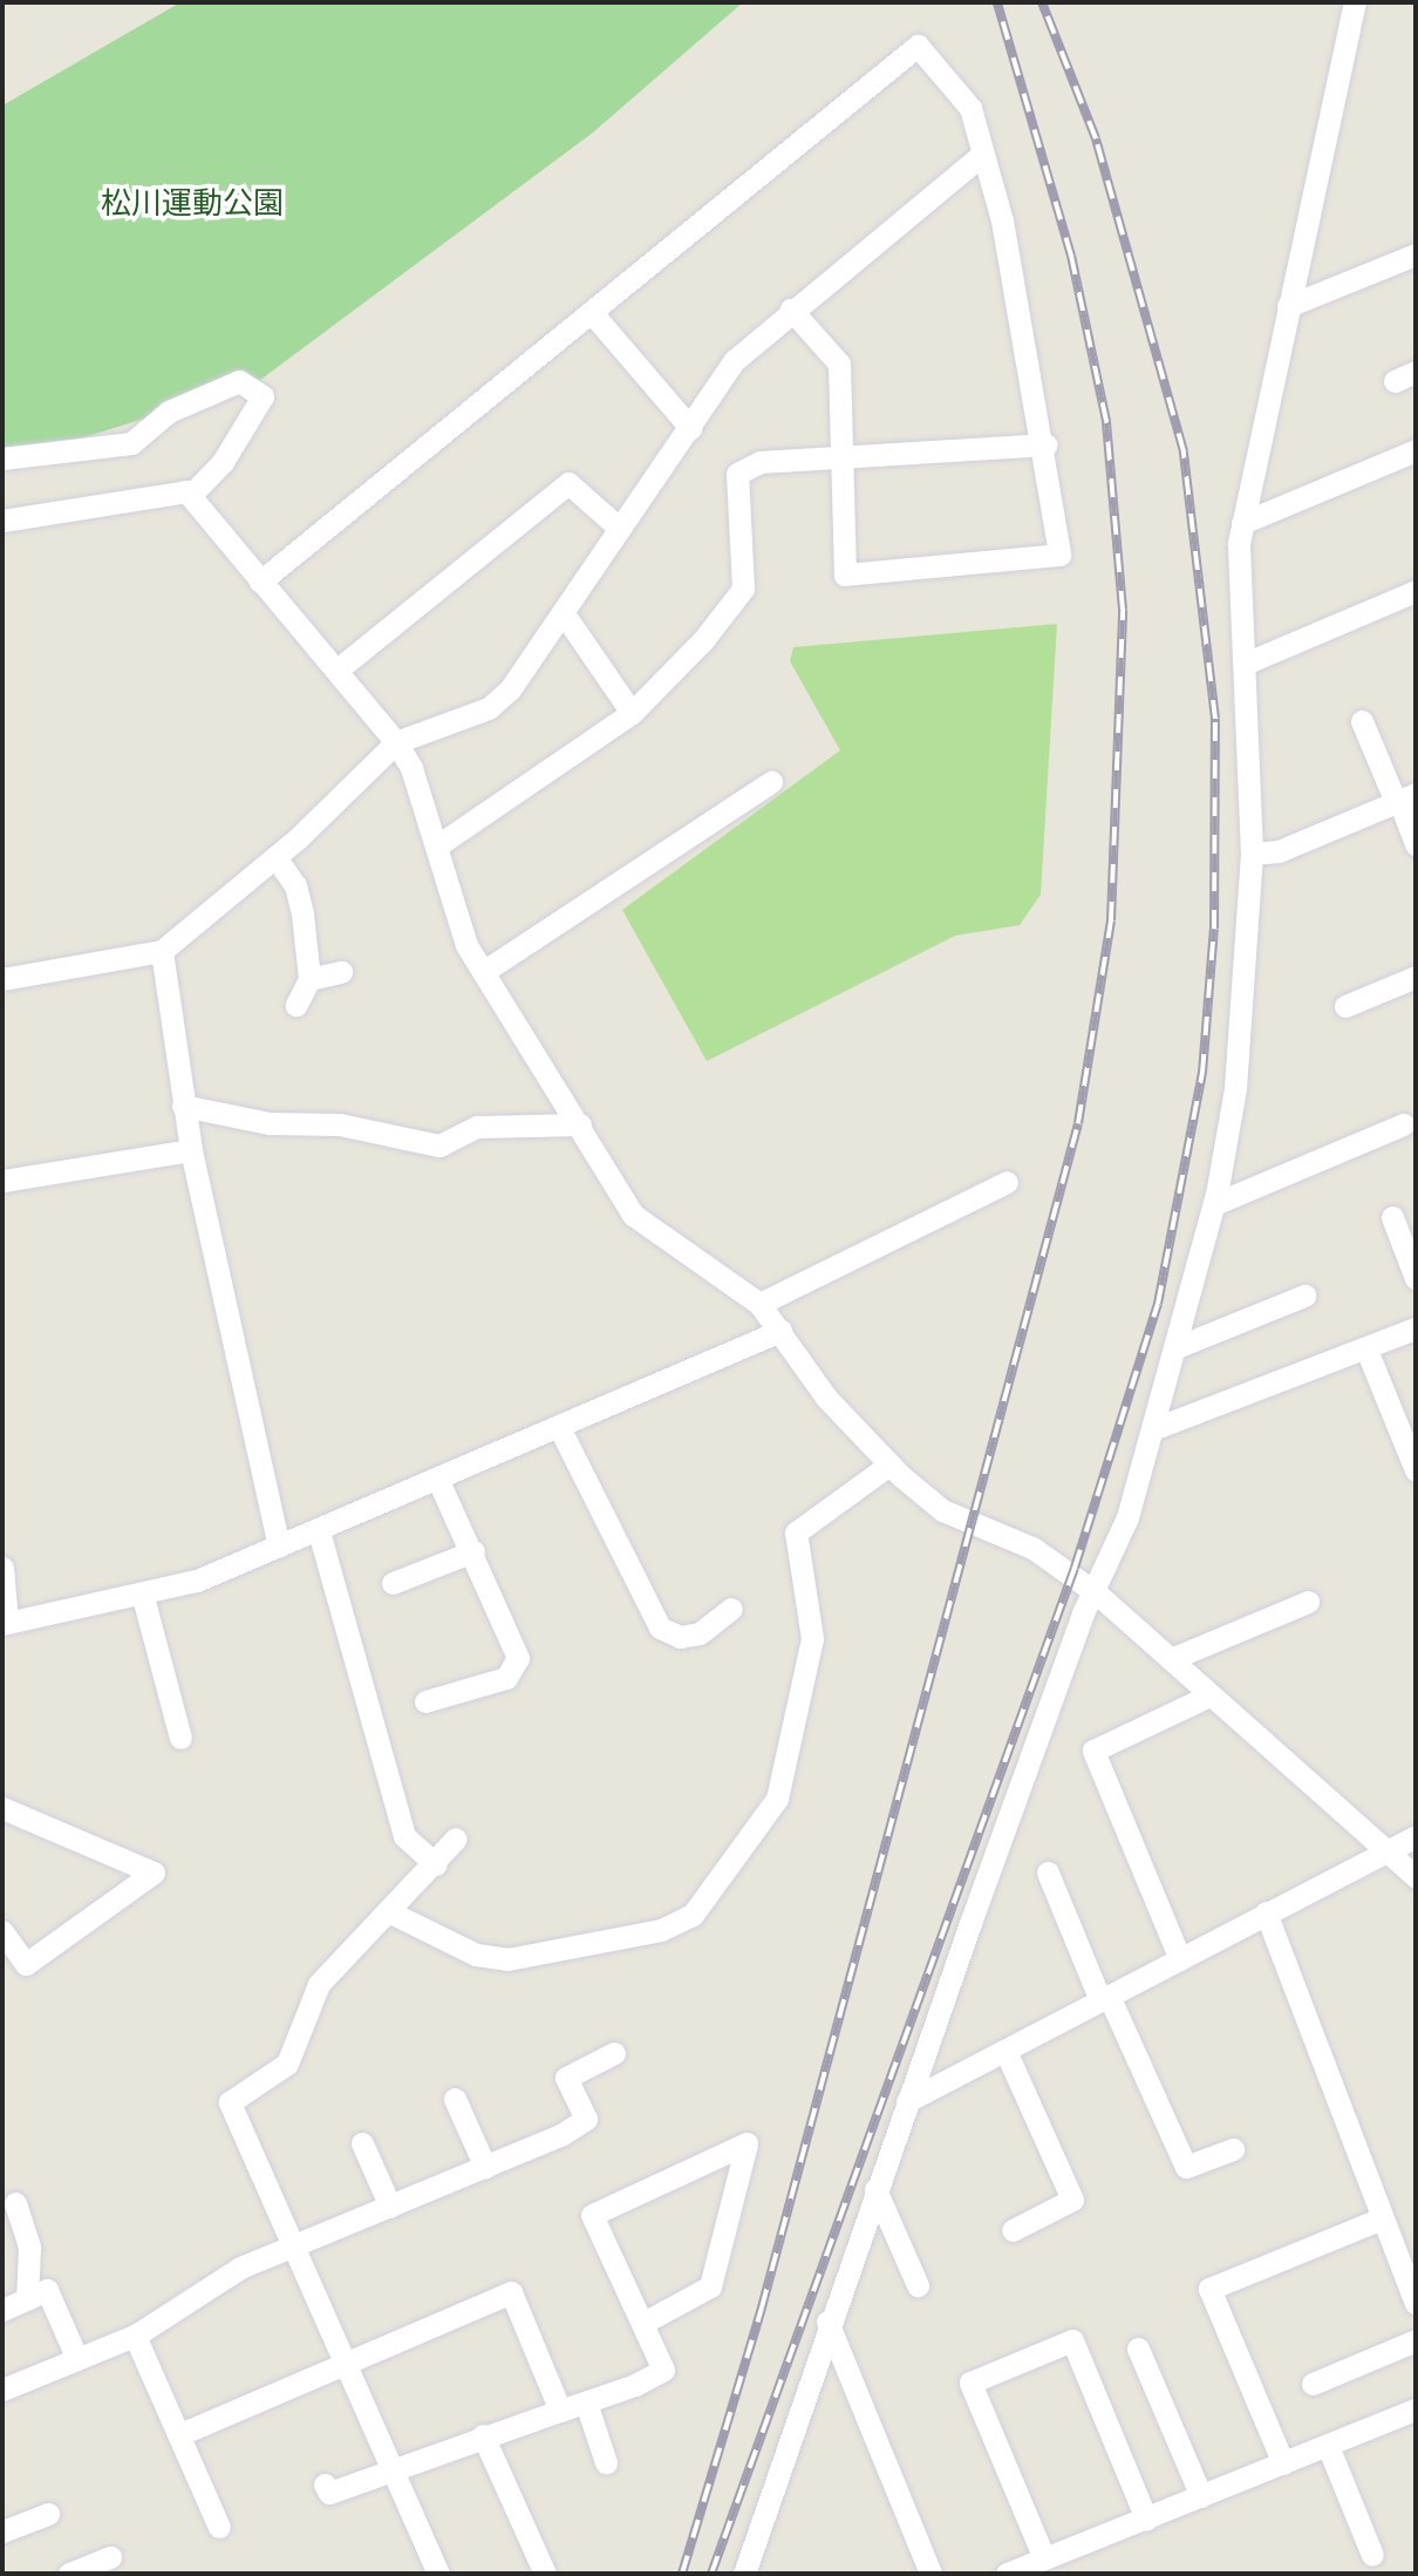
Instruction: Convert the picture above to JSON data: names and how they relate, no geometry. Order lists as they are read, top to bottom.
{
  "parks": ["松川運動公園"]
}
